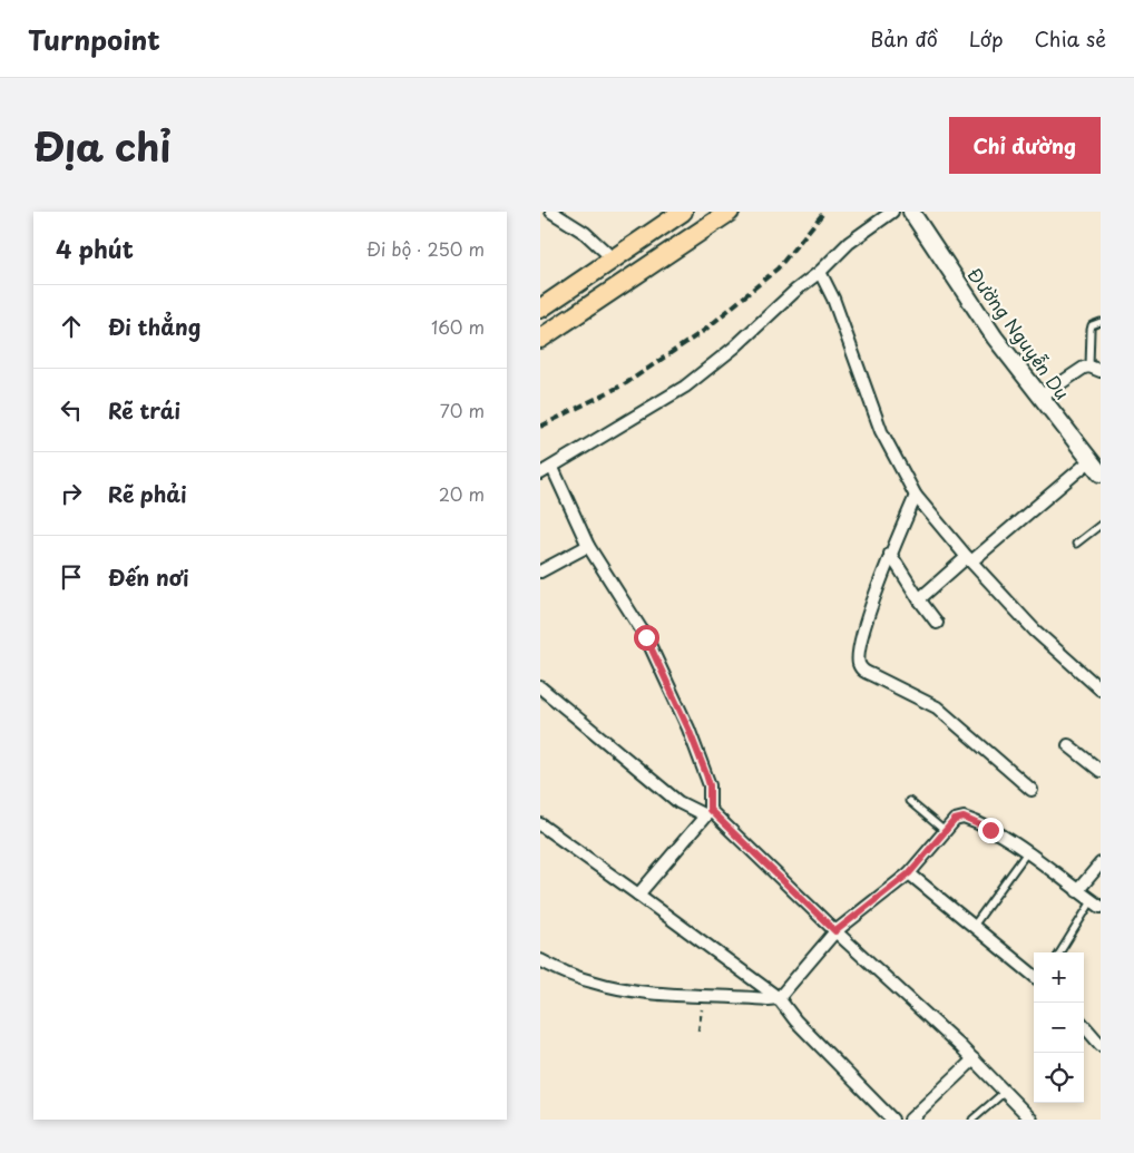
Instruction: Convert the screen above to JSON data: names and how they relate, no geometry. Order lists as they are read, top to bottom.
{
  "streets": {
    "street": ["Đường Nguyễn Du"]
  },
  "page": {
    "header": "Turnpoint",
    "nav": ["Bản đồ", "Lớp", "Chia sẻ"],
    "title": "Địa chỉ",
    "buttons": "Chỉ đường",
    "heading": ["4 phút", "Đi bộ · 250 m"],
    "list": [
      ["Đi thẳng", "160 m"],
      ["Rẽ trái", "70 m"],
      ["Rẽ phải", "20 m"],
      "Đến nơi"
    ],
    "map_buttons": ["+", "−"]
  }
}
